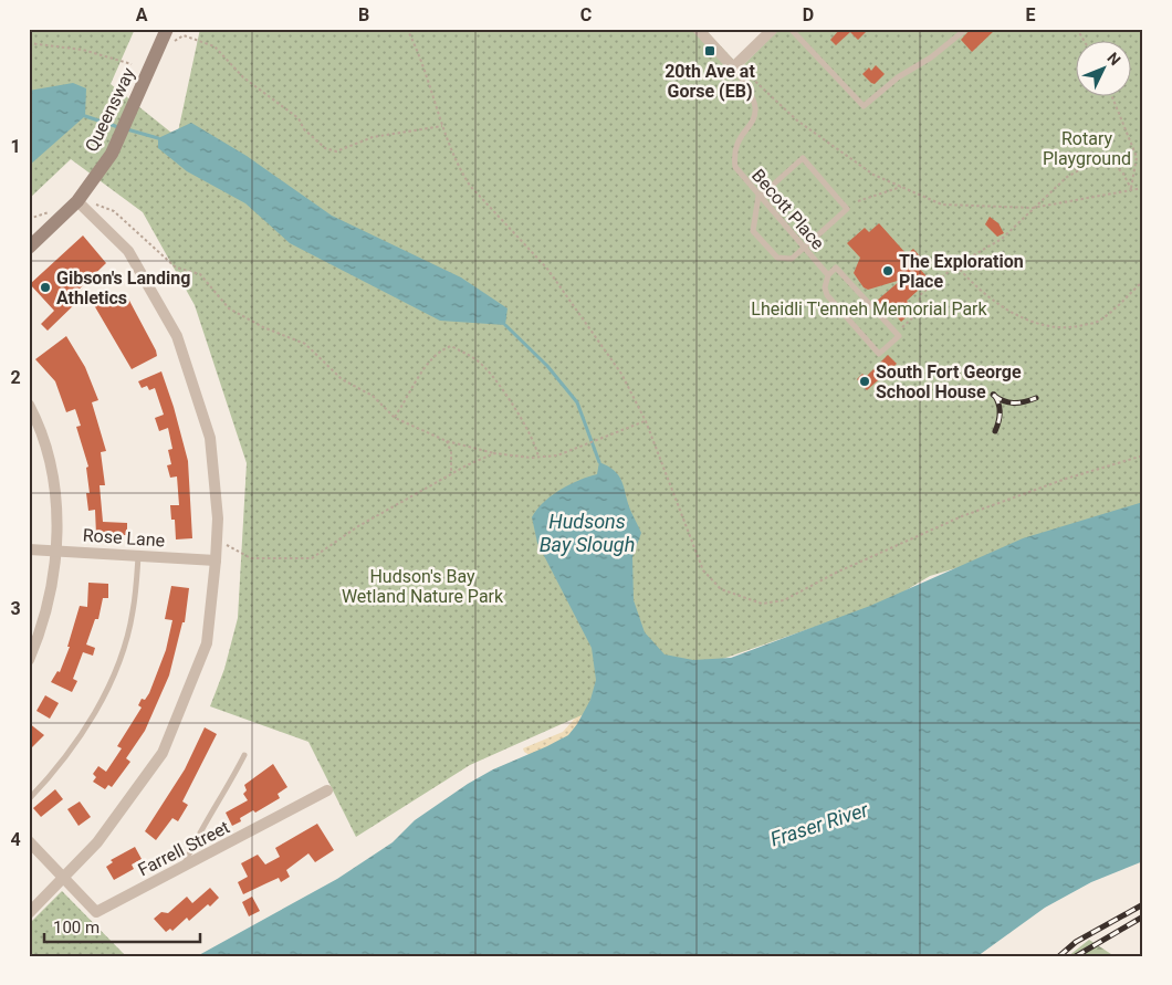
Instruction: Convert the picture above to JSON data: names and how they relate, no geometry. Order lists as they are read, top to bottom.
{
  "streets": {
    "main road": ["Queensway"],
    "street": ["Rose Lane", "Farrell Street"],
    "lane": ["Becott Place"]
  },
  "water": ["Hudsons Bay Slough", "Fraser River"],
  "parks": ["Rotary Playground", "Lheidli T'enneh Memorial Park", "Hudson's Bay Wetland Nature Park"],
  "places": {
    "transit": ["20th Ave at Gorse (EB)"],
    "other": ["The Exploration Place", "Gibson's Landing Athletics", "South Fort George School House"]
  },
  "scale_bar": "100 m",
  "north": "top right",
  "grid": {
    "columns": [
      "A",
      "B",
      "C",
      "D",
      "E"
    ],
    "rows": [
      "1",
      "2",
      "3",
      "4"
    ]
  }
}
